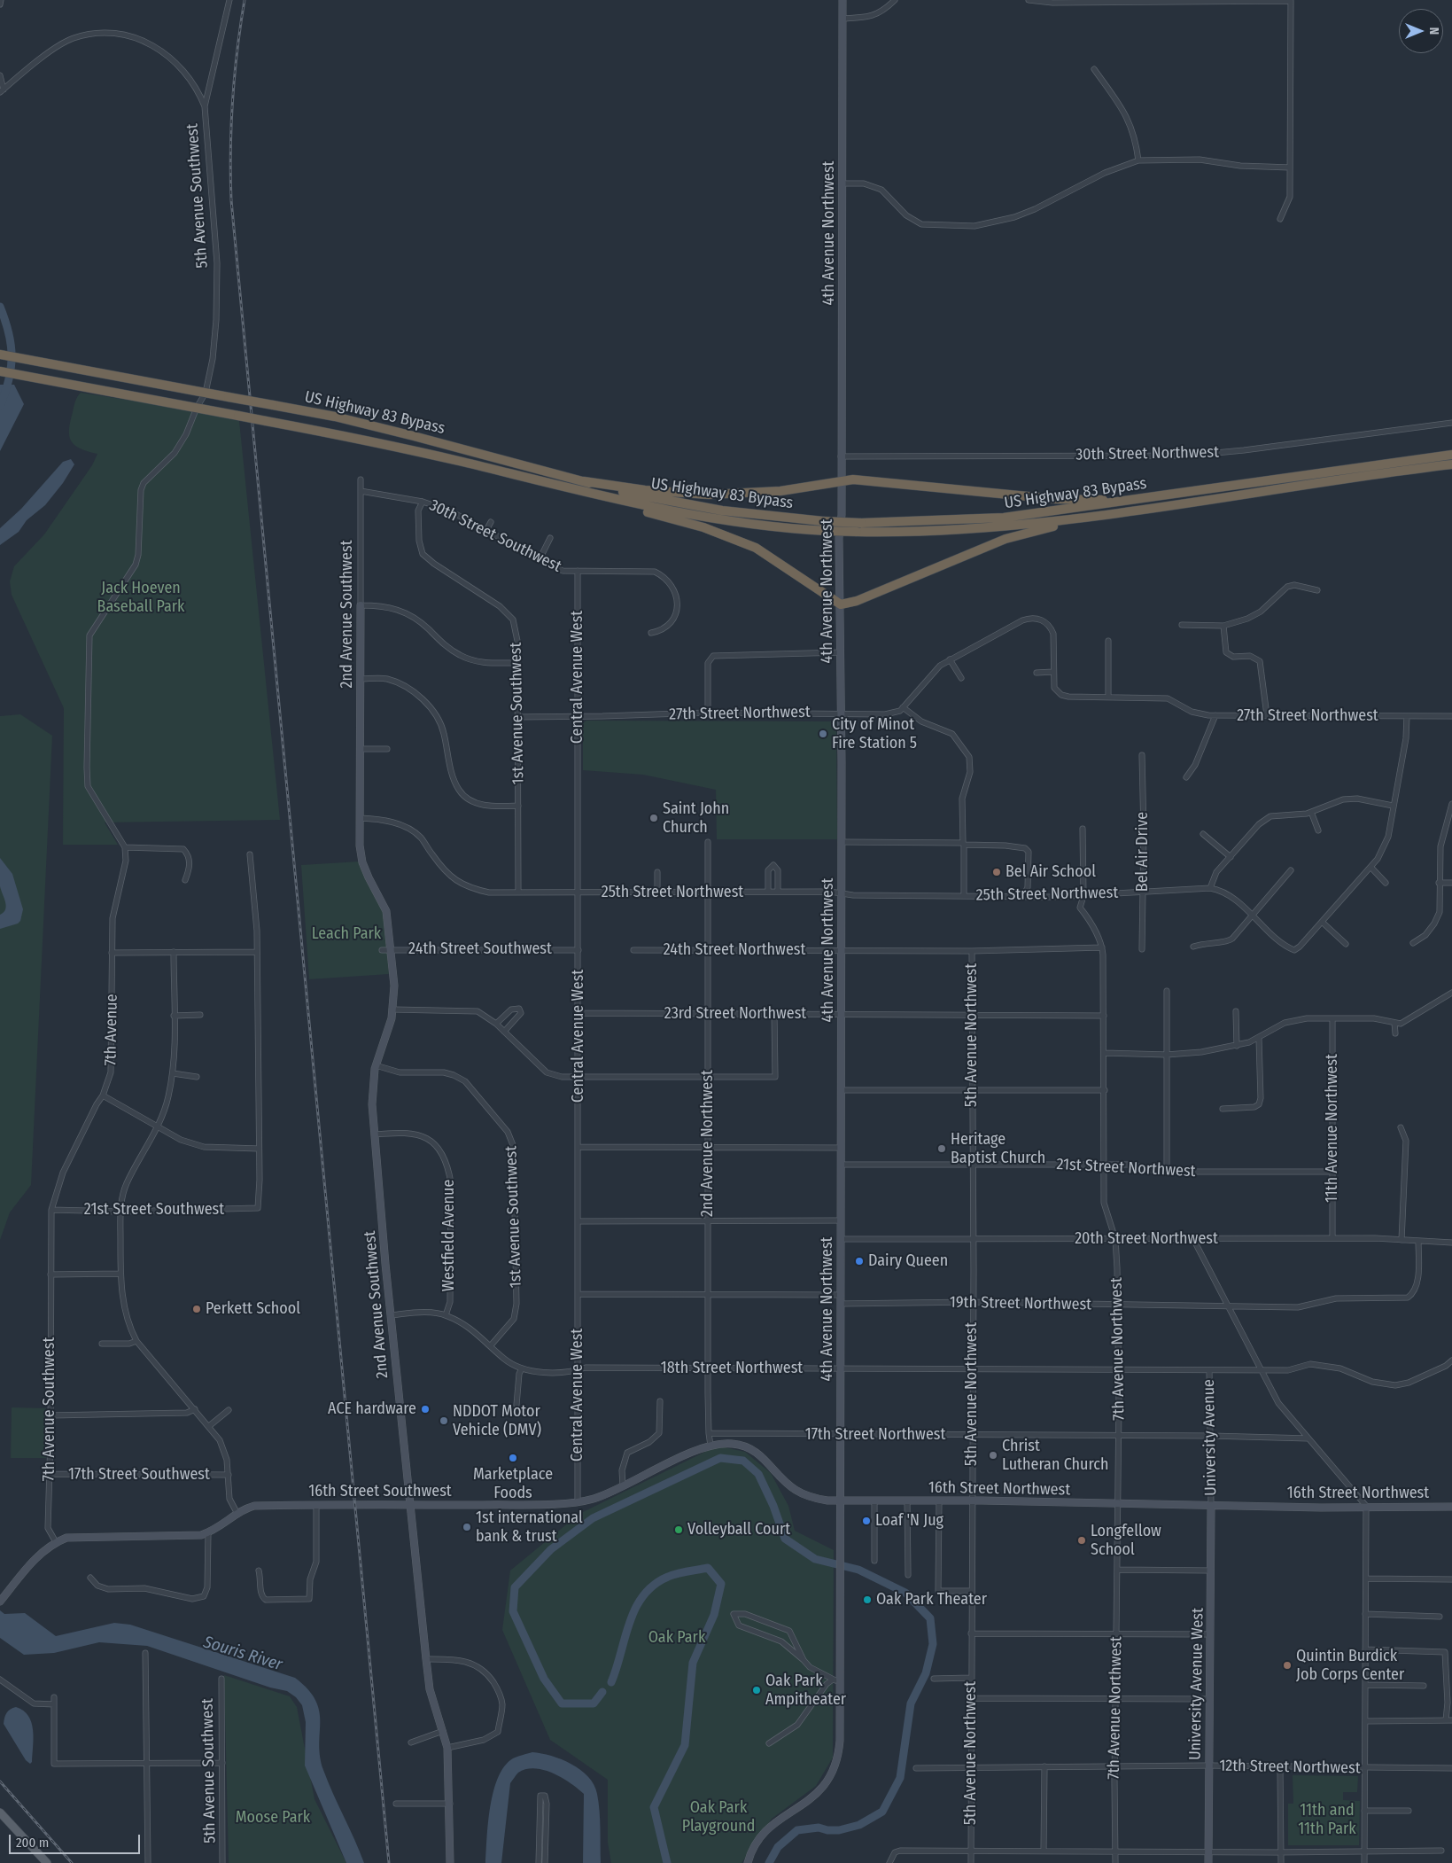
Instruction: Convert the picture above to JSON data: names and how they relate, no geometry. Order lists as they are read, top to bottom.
{
  "streets": {
    "highway": ["US Highway 83 Bypass"],
    "street": [
      "5th Avenue Southwest",
      "4th Avenue Northwest",
      "30th Street Northwest",
      "30th Street Southwest",
      "2nd Avenue Southwest",
      "Central Avenue West",
      "1st Avenue Southwest",
      "27th Street Northwest",
      "Bel Air Drive",
      "25th Street Northwest",
      "24th Street Southwest",
      "24th Street Northwest",
      "23rd Street Northwest",
      "7th Avenue",
      "5th Avenue Northwest",
      "11th Avenue Northwest",
      "2nd Avenue Northwest",
      "21st Street Northwest",
      "21st Street Southwest",
      "Westfield Avenue",
      "20th Street Northwest",
      "19th Street Northwest",
      "7th Avenue Northwest",
      "18th Street Northwest",
      "7th Avenue Southwest",
      "17th Street Northwest",
      "University Avenue",
      "17th Street Southwest",
      "16th Street Northwest",
      "16th Street Southwest",
      "University Avenue West",
      "12th Street Northwest"
    ]
  },
  "crossings": [
    ["5th Avenue Southwest", "US Highway 83 Bypass"],
    ["4th Avenue Northwest", "30th Street Northwest"],
    ["4th Avenue Northwest", "27th Street Northwest"],
    ["4th Avenue Northwest", "25th Street Northwest"],
    ["4th Avenue Northwest", "24th Street Northwest"],
    ["4th Avenue Northwest", "23rd Street Northwest"],
    ["4th Avenue Northwest", "21st Street Northwest"],
    ["4th Avenue Northwest", "20th Street Northwest"],
    ["4th Avenue Northwest", "19th Street Northwest"],
    ["4th Avenue Northwest", "18th Street Northwest"],
    ["4th Avenue Northwest", "17th Street Northwest"],
    ["4th Avenue Northwest", "16th Street Northwest"],
    ["30th Street Southwest", "2nd Avenue Southwest"],
    ["30th Street Southwest", "Central Avenue West"],
    ["30th Street Southwest", "1st Avenue Southwest"],
    ["2nd Avenue Southwest", "1st Avenue Southwest"],
    ["2nd Avenue Southwest", "25th Street Northwest"],
    ["2nd Avenue Southwest", "24th Street Southwest"],
    ["2nd Avenue Southwest", "Westfield Avenue"],
    ["2nd Avenue Southwest", "16th Street Southwest"],
    ["Central Avenue West", "27th Street Northwest"],
    ["Central Avenue West", "25th Street Northwest"],
    ["Central Avenue West", "24th Street Southwest"],
    ["Central Avenue West", "23rd Street Northwest"],
    ["Central Avenue West", "18th Street Northwest"],
    ["Central Avenue West", "16th Street Northwest"],
    ["Central Avenue West", "16th Street Southwest"],
    ["1st Avenue Southwest", "27th Street Northwest"],
    ["1st Avenue Southwest", "25th Street Northwest"],
    ["Bel Air Drive", "25th Street Northwest"],
    ["25th Street Northwest", "2nd Avenue Northwest"],
    ["25th Street Northwest", "7th Avenue Northwest"],
    ["24th Street Northwest", "5th Avenue Northwest"],
    ["24th Street Northwest", "2nd Avenue Northwest"],
    ["24th Street Northwest", "7th Avenue Northwest"],
    ["23rd Street Northwest", "5th Avenue Northwest"],
    ["23rd Street Northwest", "2nd Avenue Northwest"],
    ["23rd Street Northwest", "7th Avenue Northwest"],
    ["7th Avenue", "21st Street Southwest"],
    ["7th Avenue", "7th Avenue Southwest"],
    ["5th Avenue Northwest", "21st Street Northwest"],
    ["5th Avenue Northwest", "20th Street Northwest"],
    ["5th Avenue Northwest", "19th Street Northwest"],
    ["5th Avenue Northwest", "18th Street Northwest"],
    ["5th Avenue Northwest", "17th Street Northwest"],
    ["5th Avenue Northwest", "16th Street Northwest"],
    ["5th Avenue Northwest", "12th Street Northwest"],
    ["11th Avenue Northwest", "21st Street Northwest"],
    ["11th Avenue Northwest", "20th Street Northwest"],
    ["2nd Avenue Northwest", "18th Street Northwest"],
    ["2nd Avenue Northwest", "17th Street Northwest"],
    ["2nd Avenue Northwest", "16th Street Northwest"],
    ["21st Street Northwest", "7th Avenue Northwest"],
    ["21st Street Southwest", "7th Avenue Southwest"],
    ["20th Street Northwest", "19th Street Northwest"],
    ["20th Street Northwest", "7th Avenue Northwest"],
    ["19th Street Northwest", "7th Avenue Northwest"],
    ["7th Avenue Northwest", "18th Street Northwest"],
    ["7th Avenue Northwest", "17th Street Northwest"],
    ["7th Avenue Northwest", "16th Street Northwest"],
    ["7th Avenue Northwest", "12th Street Northwest"],
    ["18th Street Northwest", "University Avenue"],
    ["7th Avenue Southwest", "17th Street Southwest"],
    ["17th Street Northwest", "University Avenue"],
    ["University Avenue", "16th Street Northwest"],
    ["University Avenue", "University Avenue West"],
    ["16th Street Northwest", "16th Street Southwest"],
    ["16th Street Northwest", "University Avenue West"],
    ["University Avenue West", "12th Street Northwest"]
  ],
  "water": ["Souris River"],
  "parks": [
    "Jack Hoeven Baseball Park",
    "Leach Park",
    "Oak Park",
    "Oak Park Playground",
    "11th and 11th Park",
    "Moose Park"
  ],
  "places": [
    "City of Minot Fire Station 5",
    "Saint John Church",
    "Bel Air School",
    "Heritage Baptist Church",
    "Dairy Queen",
    "Perkett School",
    "ACE hardware",
    "NDDOT Motor Vehicle (DMV)",
    "Christ Lutheran Church",
    "Marketplace Foods",
    "Loaf 'N Jug",
    "1st international bank & trust",
    "Volleyball Court",
    "Longfellow School",
    "Oak Park Theater",
    "Quintin Burdick Job Corps Center",
    "Oak Park Ampitheater"
  ],
  "scale_bar": "200 m",
  "north": "right"
}
